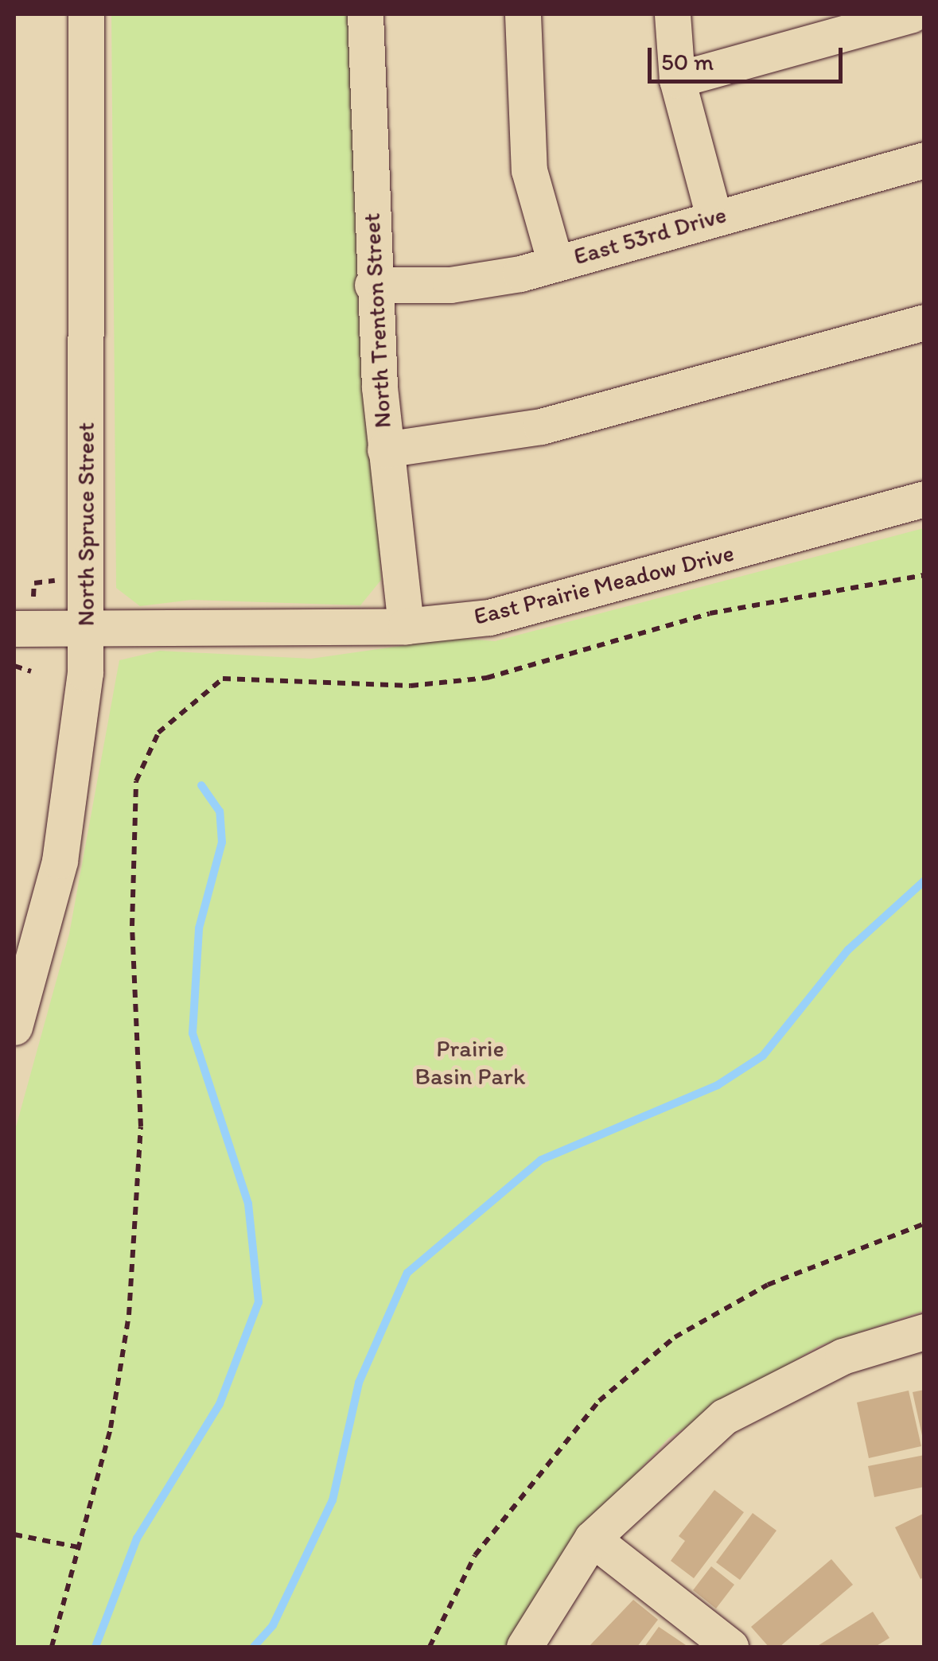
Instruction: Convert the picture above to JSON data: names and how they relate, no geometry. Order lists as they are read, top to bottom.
{
  "streets": {
    "street": [
      "East 53rd Drive",
      "North Trenton Street",
      "North Spruce Street",
      "East Prairie Meadow Drive"
    ]
  },
  "crossings": [
    ["East 53rd Drive", "North Trenton Street"],
    ["North Trenton Street", "East Prairie Meadow Drive"],
    ["North Spruce Street", "East Prairie Meadow Drive"]
  ],
  "parks": ["Prairie Basin Park"],
  "scale_bar": "50 m"
}
